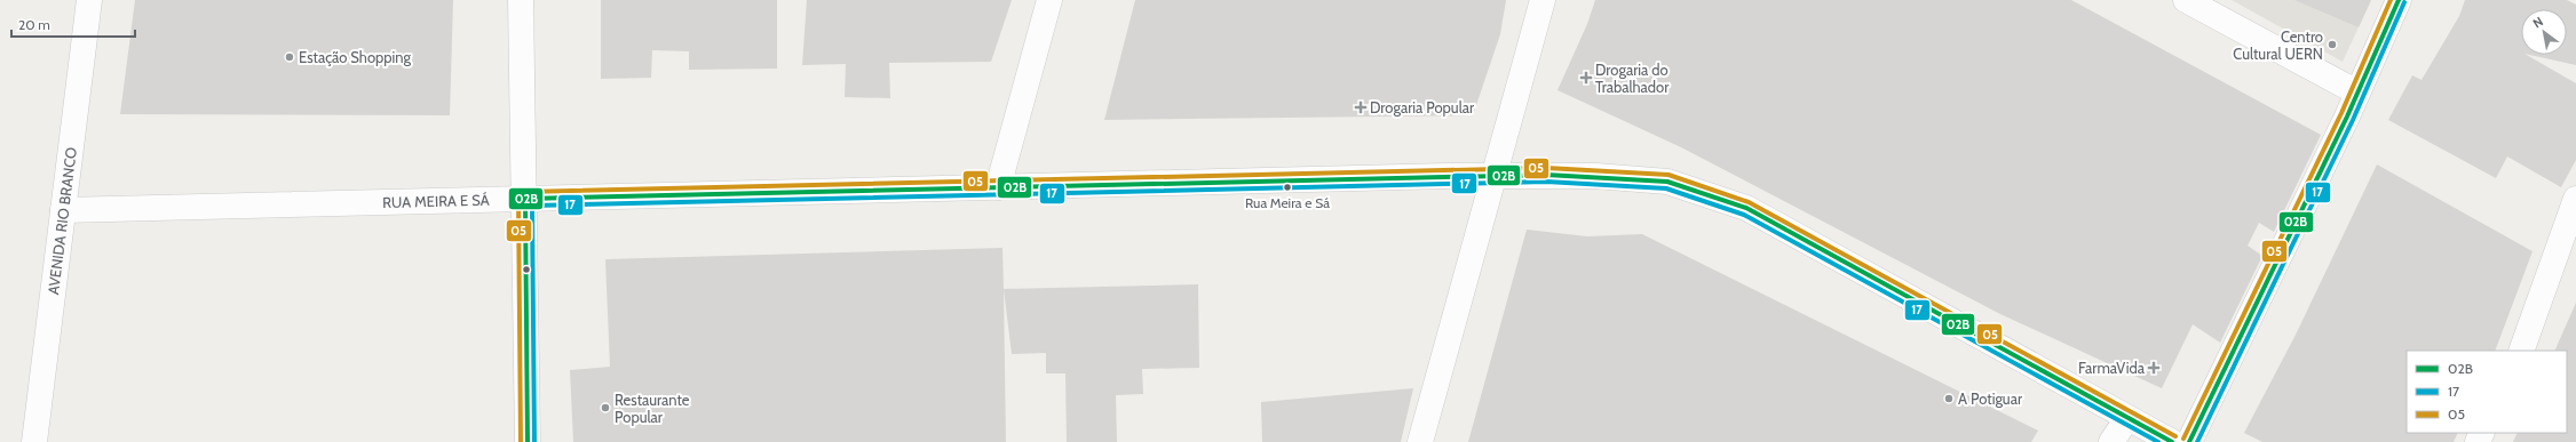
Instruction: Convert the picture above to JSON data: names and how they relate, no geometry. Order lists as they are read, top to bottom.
{
  "streets": {
    "street": ["RUA MEIRA E SÁ", "AVENIDA RIO BRANCO"]
  },
  "crossings": [
    ["RUA MEIRA E SÁ", "AVENIDA RIO BRANCO"]
  ],
  "places": {
    "other": [
      "Centro Cultural UERN",
      "Estação Shopping",
      "Rua Meira e Sá",
      "A Potiguar",
      "Restaurante Popular"
    ],
    "health": ["Drogaria do Trabalhador", "Drogaria Popular", "FarmaVida"]
  },
  "lines": ["transit line 02B", "transit line 05", "transit line 17"],
  "legend": ["02B", "17", "05"],
  "scale_bar": "20 m",
  "north": "top left"
}
